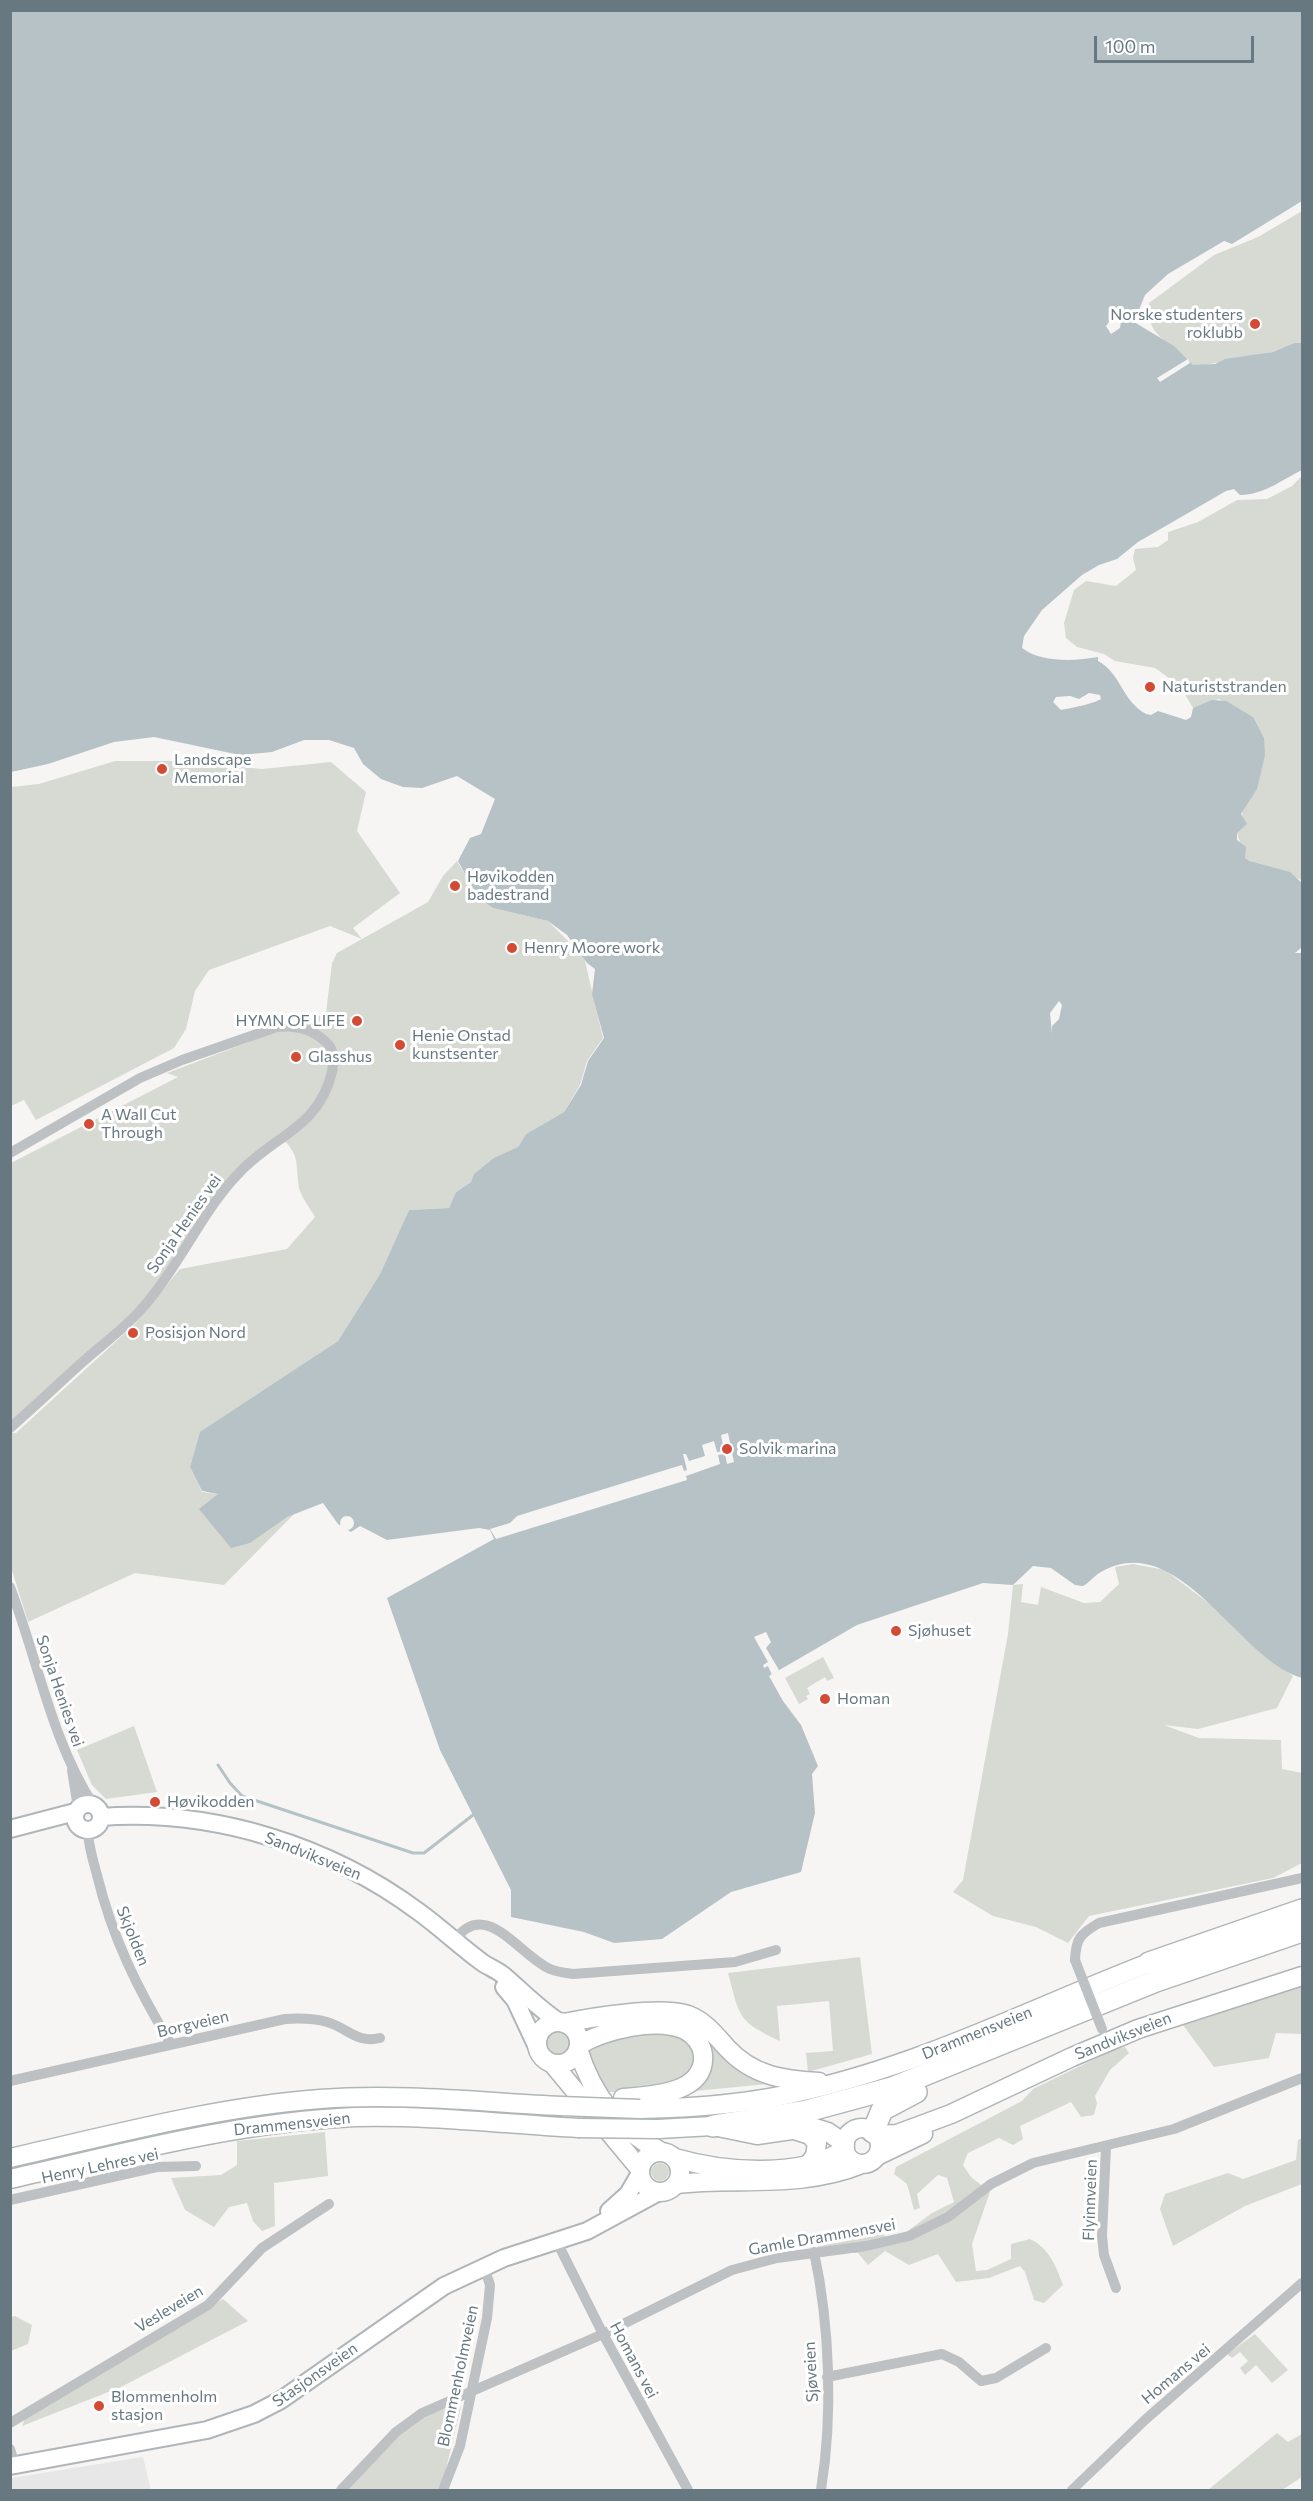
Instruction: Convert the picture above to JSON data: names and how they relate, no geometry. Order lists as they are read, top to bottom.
{
  "streets": {
    "highway": ["Drammensveien"],
    "main road": ["Sandviksveien", "Stasjonsveien"],
    "street": [
      "Sonja Henies vei",
      "Skjolden",
      "Borgveien",
      "Henry Lehres vei",
      "Flyinnveien",
      "Gamle Drammensvei",
      "Vesleveien",
      "Homans vei",
      "Sjøveien",
      "Blommenholmveien"
    ]
  },
  "crossings": [
    ["Sonja Henies vei", "Sandviksveien"],
    ["Sonja Henies vei", "Skjolden"],
    ["Sandviksveien", "Skjolden"],
    ["Sandviksveien", "Stasjonsveien"],
    ["Skjolden", "Borgveien"],
    ["Flyinnveien", "Gamle Drammensvei"],
    ["Gamle Drammensvei", "Homans vei"],
    ["Gamle Drammensvei", "Sjøveien"],
    ["Gamle Drammensvei", "Blommenholmveien"],
    ["Homans vei", "Stasjonsveien"],
    ["Stasjonsveien", "Blommenholmveien"]
  ],
  "places": [
    "Norske studenters roklubb",
    "Naturiststranden",
    "Landscape Memorial",
    "Høvikodden badestrand",
    "Henry Moore work",
    "HYMN OF LIFE",
    "Henie Onstad kunstsenter",
    "Glasshus",
    "A Wall Cut Through",
    "Posisjon Nord",
    "Solvik marina",
    "Sjøhuset",
    "Homan",
    "Høvikodden",
    "Blommenholm stasjon"
  ],
  "scale_bar": "100 m"
}
